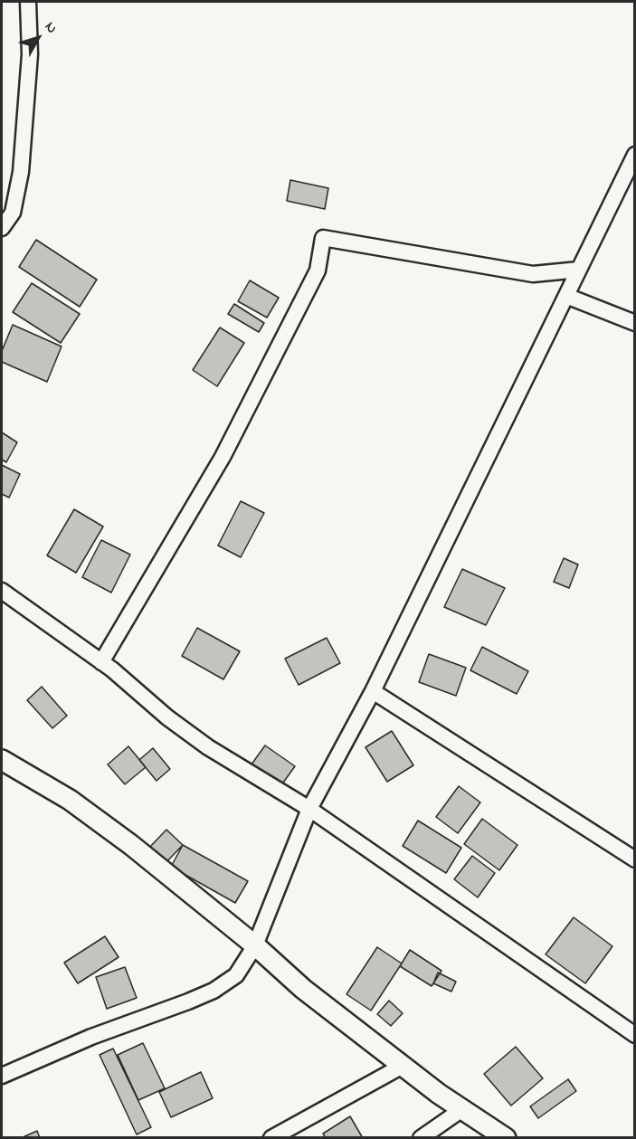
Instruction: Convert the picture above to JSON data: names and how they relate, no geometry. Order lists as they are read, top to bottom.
{
  "north": "top right"
}
